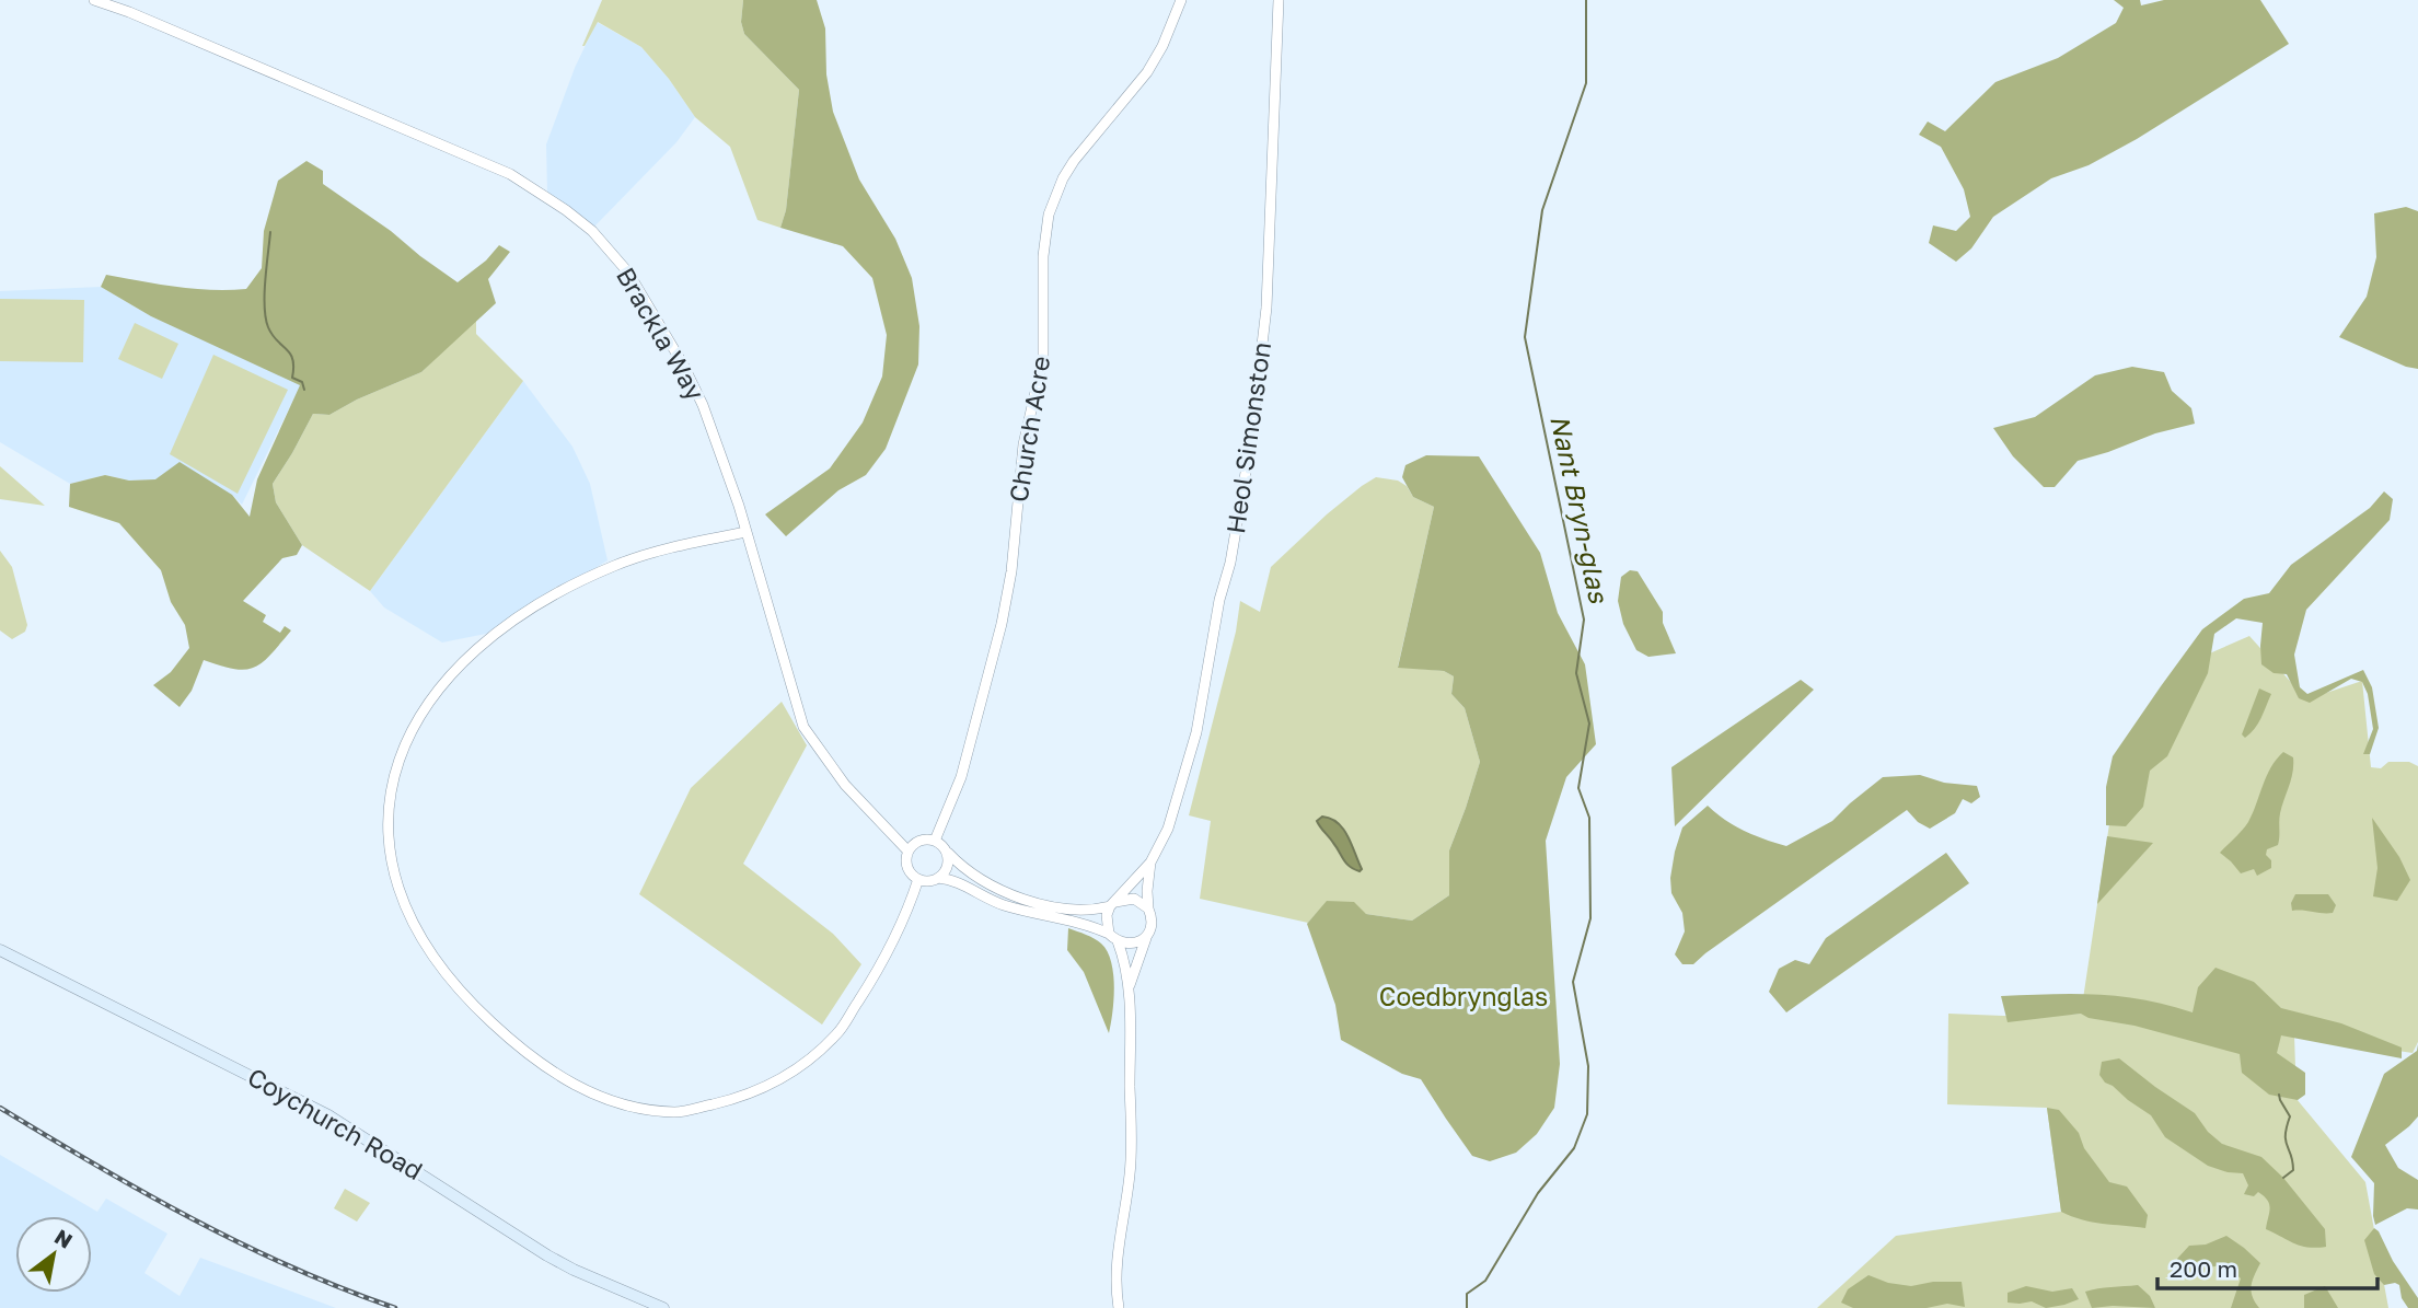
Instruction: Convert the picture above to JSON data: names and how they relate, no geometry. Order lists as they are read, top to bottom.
{
  "streets": {
    "main road": ["Coychurch Road"],
    "street": ["Brackla Way", "Church Acre", "Heol Simonston"]
  },
  "crossings": [
    ["Brackla Way", "Church Acre"]
  ],
  "water": ["Nant Bryn-glas"],
  "parks": ["Coedbrynglas"],
  "scale_bar": "200 m",
  "north": "top right"
}
